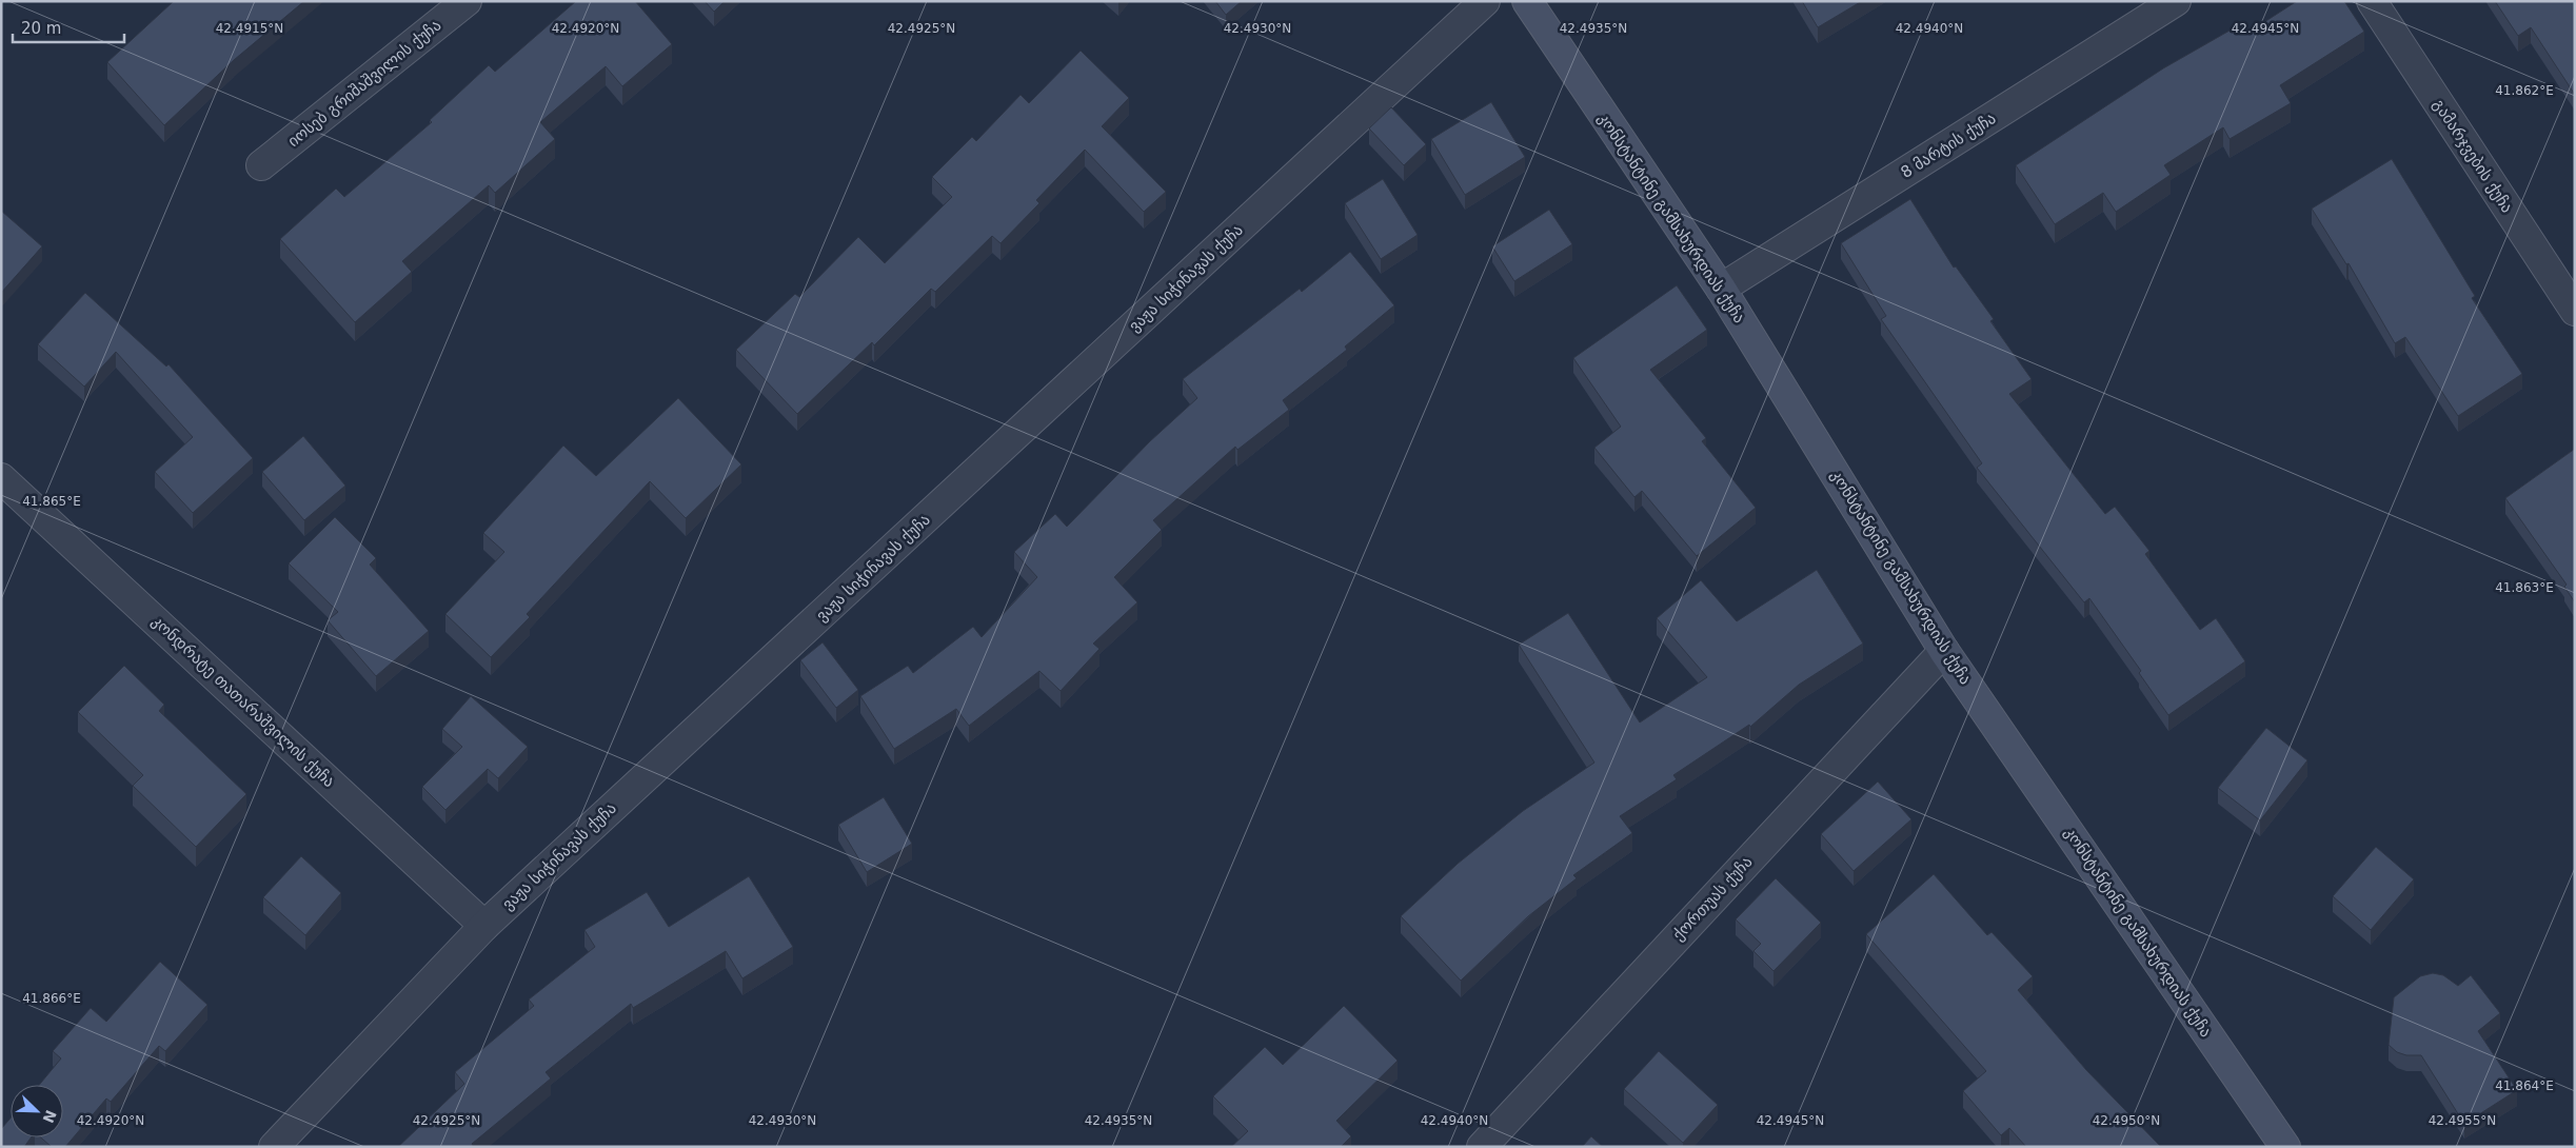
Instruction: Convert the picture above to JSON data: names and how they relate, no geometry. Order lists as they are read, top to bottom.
{
  "streets": {
    "main road": ["კონსტანტინე გამსახურდიას ქუჩა"],
    "street": [
      "იოსებ გრიშაშვილის ქუჩა",
      "8 მარტის ქუჩა",
      "გამარჯვების ქუჩა",
      "ვაჟა სიჭინავას ქუჩა",
      "კონდრატე თათარაშვილის ქუჩა",
      "ქორთუას ქუჩა"
    ]
  },
  "crossings": [
    ["8 მარტის ქუჩა", "კონსტანტინე გამსახურდიას ქუჩა"],
    ["კონსტანტინე გამსახურდიას ქუჩა", "ქორთუას ქუჩა"],
    ["ვაჟა სიჭინავას ქუჩა", "კონდრატე თათარაშვილის ქუჩა"]
  ],
  "scale_bar": "20 m",
  "north": "bottom right",
  "coordinates": [
    "42.4915°N",
    "42.4920°N",
    "42.4925°N",
    "42.4930°N",
    "42.4935°N",
    "42.4940°N",
    "42.4945°N",
    "41.862°E",
    "41.865°E",
    "41.863°E",
    "41.866°E",
    "41.864°E",
    "42.4950°N",
    "42.4955°N"
  ]
}
